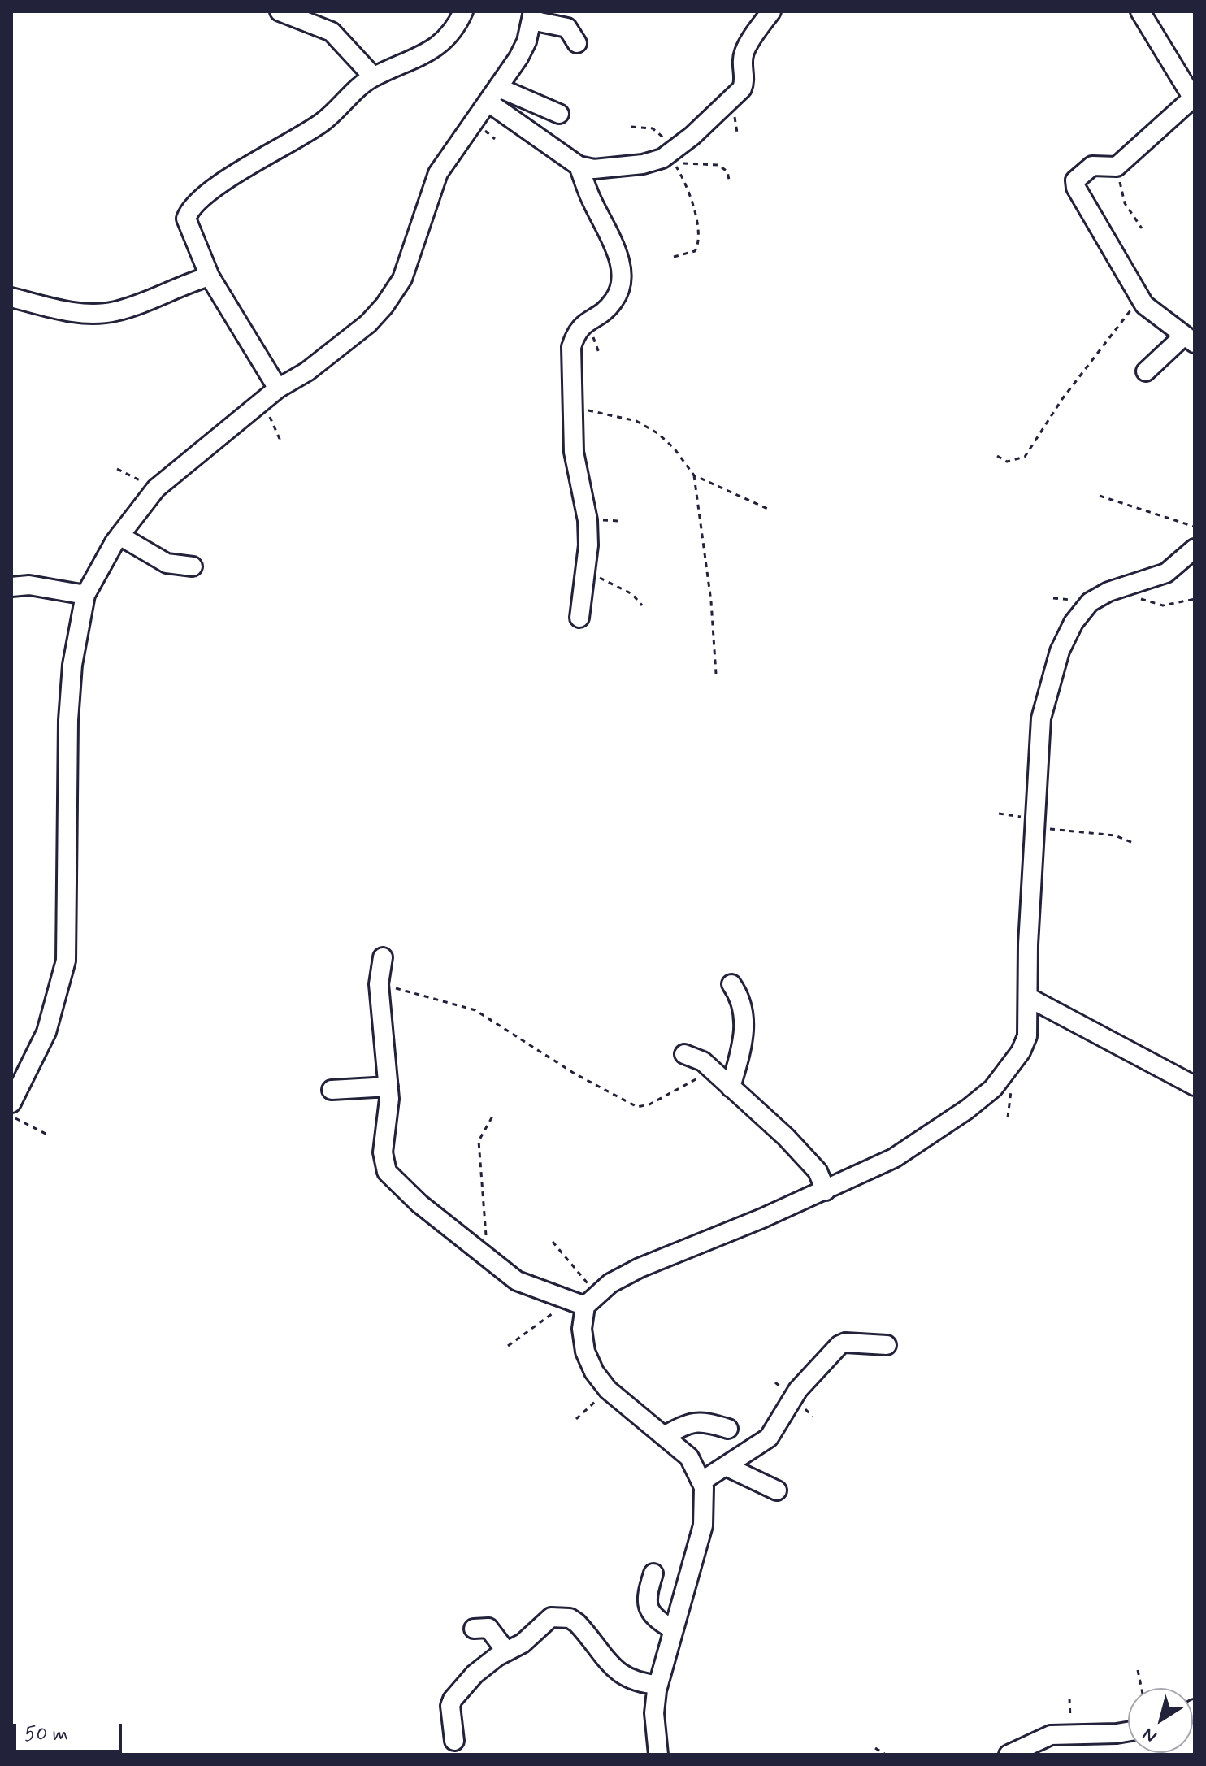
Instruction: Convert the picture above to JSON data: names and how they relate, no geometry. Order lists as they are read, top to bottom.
{
  "scale_bar": "50 m",
  "north": "bottom left"
}
